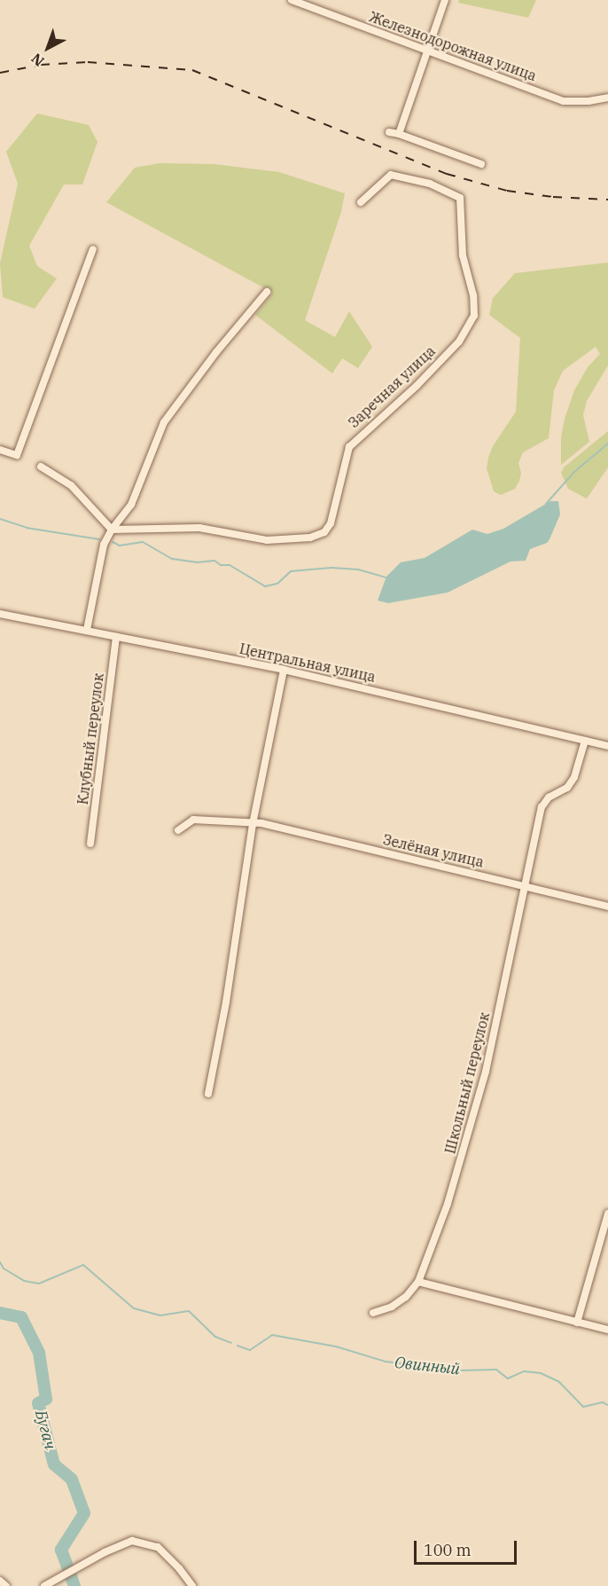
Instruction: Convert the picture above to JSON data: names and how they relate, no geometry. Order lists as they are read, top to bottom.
{
  "streets": {
    "street": [
      "Железнодорожная улица",
      "Заречная улица",
      "Центральная улица",
      "Клубный переулок",
      "Зелёная улица",
      "Школьный переулок"
    ]
  },
  "crossings": [
    ["Центральная улица", "Клубный переулок"],
    ["Центральная улица", "Школьный переулок"],
    ["Зелёная улица", "Школьный переулок"]
  ],
  "water": ["Овинный", "Бугач"],
  "scale_bar": "100 m",
  "north": "bottom left"
}
